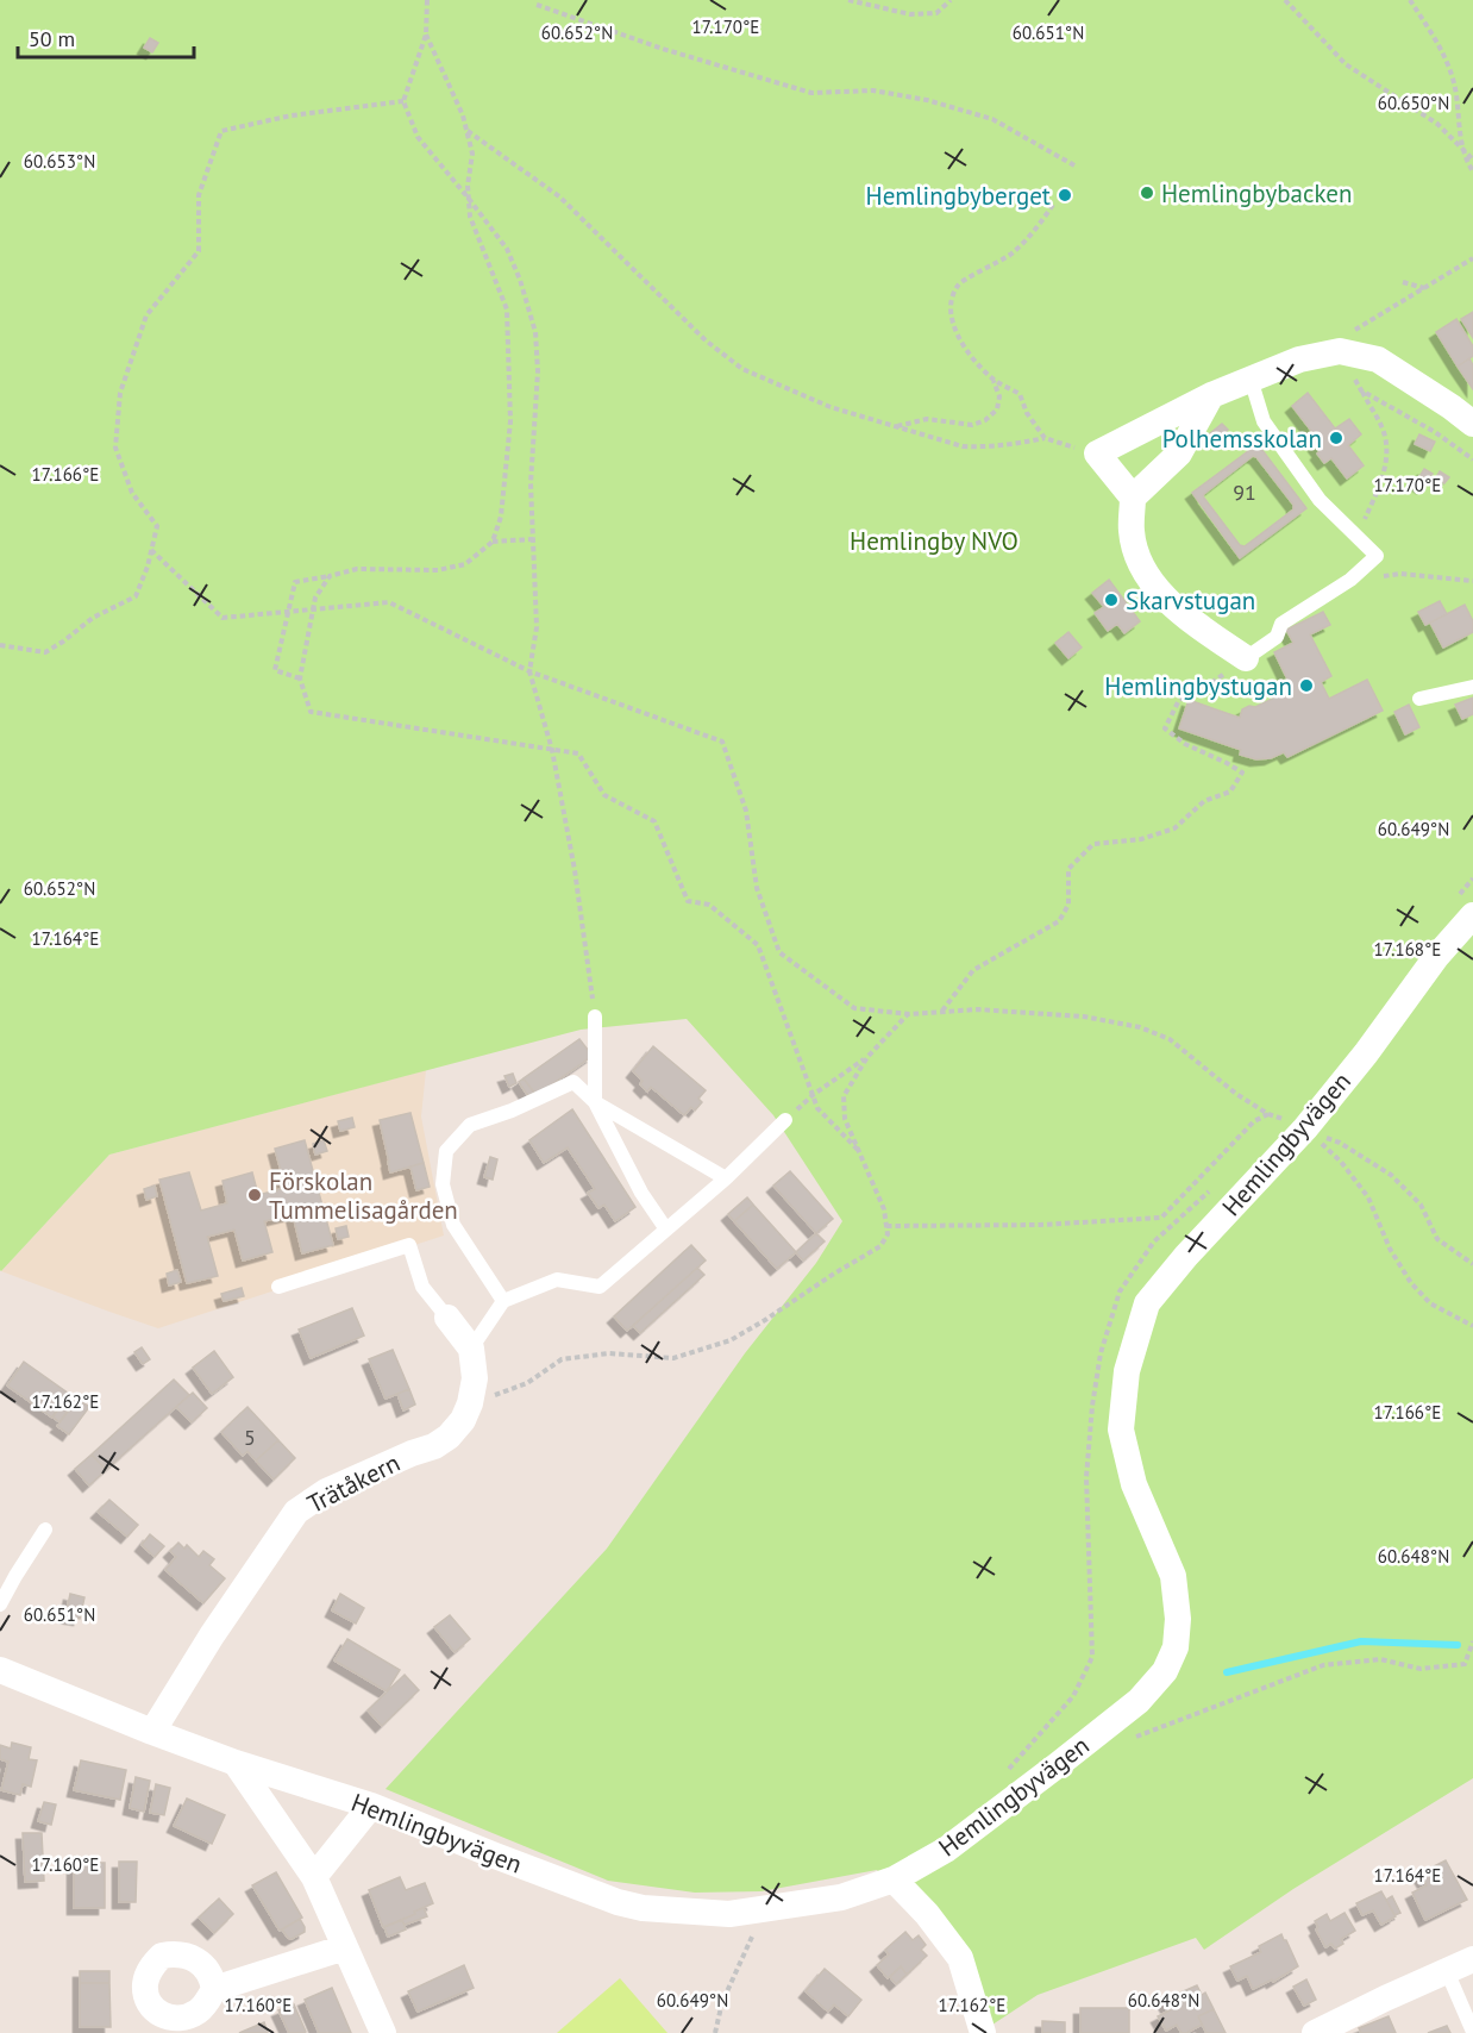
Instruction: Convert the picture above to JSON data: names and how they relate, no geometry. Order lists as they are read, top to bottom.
{
  "streets": {
    "street": ["Hemlingbyvägen", "Trätåkern"]
  },
  "crossings": [
    ["Hemlingbyvägen", "Trätåkern"]
  ],
  "parks": ["Hemlingby NVO"],
  "places": [
    "Hemlingbybacken",
    "Hemlingbyberget",
    "Polhemsskolan",
    "Skarvstugan",
    "Hemlingbystugan",
    "Förskolan Tummelisagården"
  ],
  "house_numbers": ["91", "5"],
  "scale_bar": "50 m",
  "coordinates": [
    "17.170°E",
    "60.652°N",
    "60.651°N",
    "60.650°N",
    "60.653°N",
    "17.166°E",
    "60.649°N",
    "17.164°E",
    "17.168°E",
    "17.162°E",
    "60.648°N",
    "17.160°E"
  ]
}
